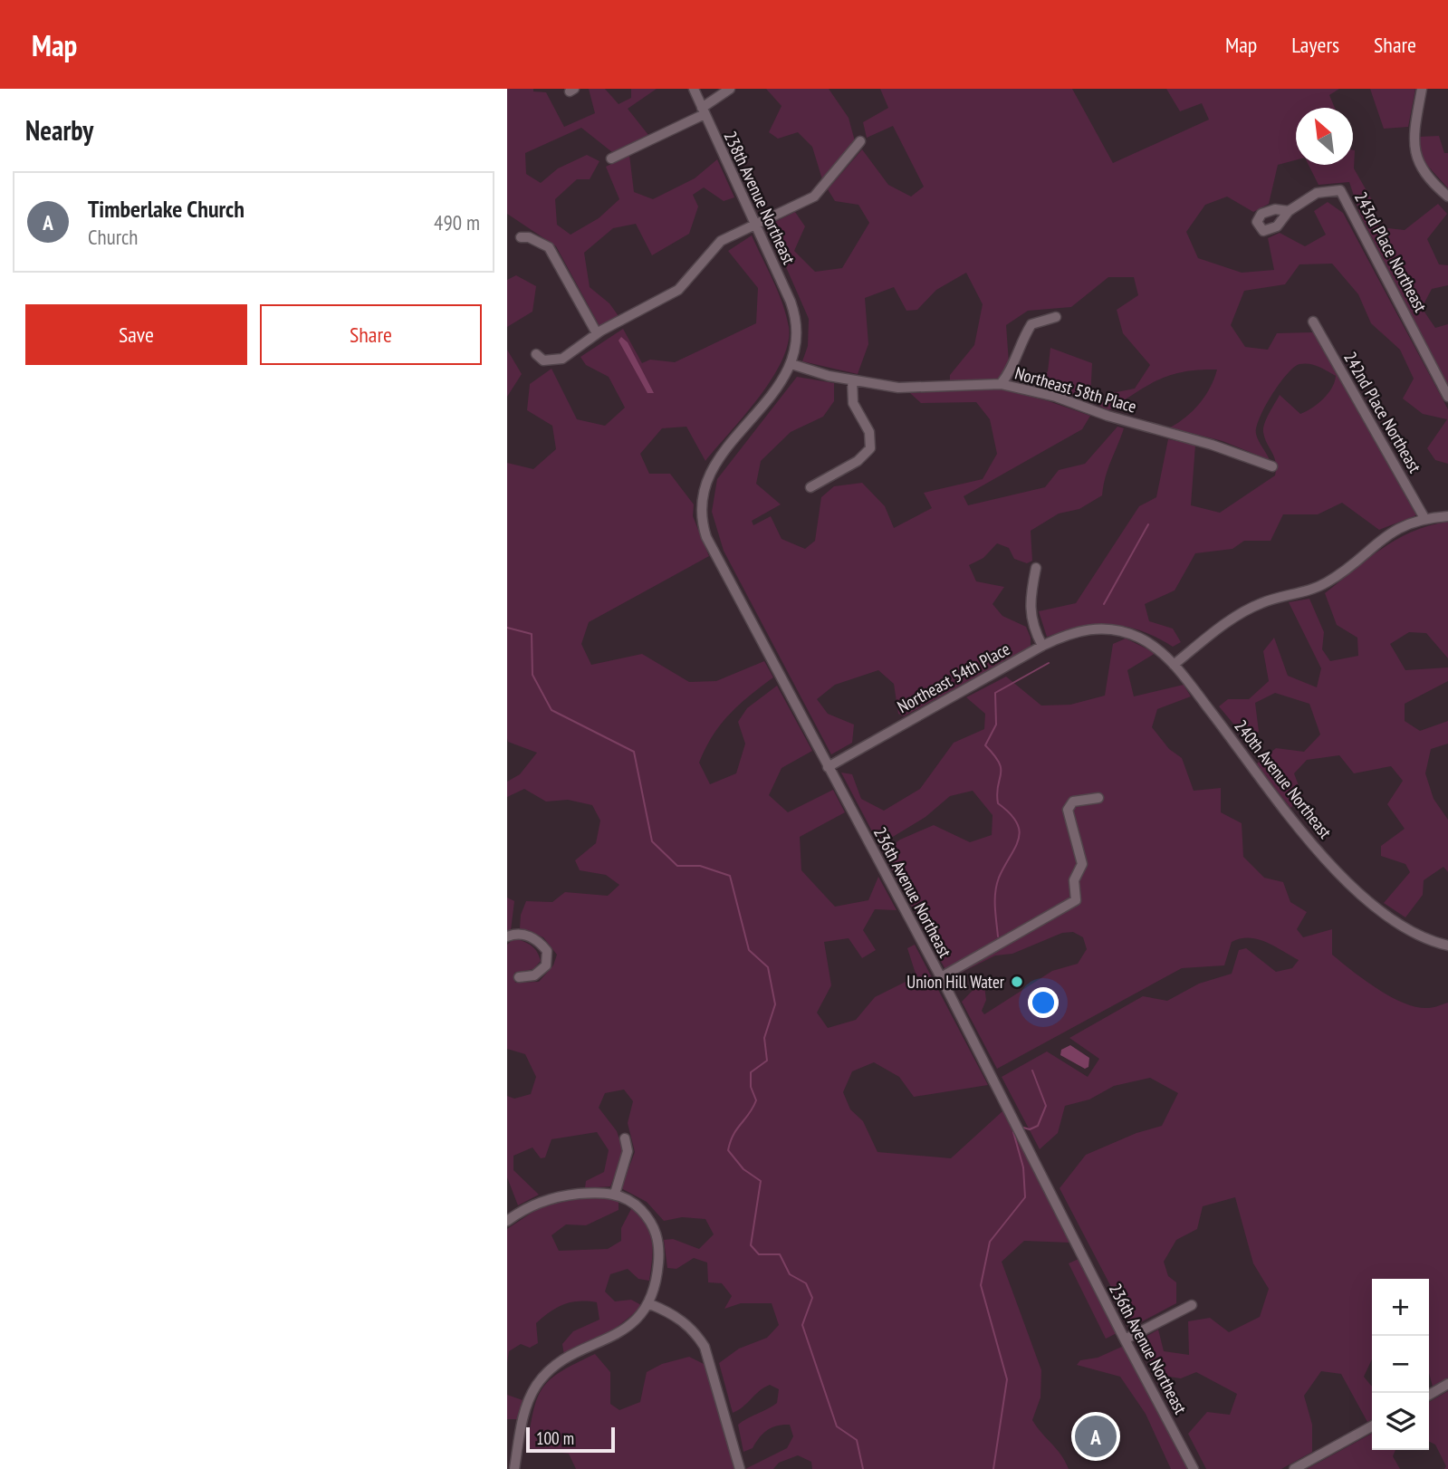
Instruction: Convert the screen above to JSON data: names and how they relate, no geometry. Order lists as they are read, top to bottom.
{
  "streets": {
    "street": [
      "238th Avenue Northeast",
      "243rd Place Northeast",
      "Northeast 58th Place",
      "242nd Place Northeast",
      "Northeast 54th Place",
      "240th Avenue Northeast",
      "236th Avenue Northeast"
    ]
  },
  "crossings": [
    ["238th Avenue Northeast", "Northeast 58th Place"],
    ["238th Avenue Northeast", "236th Avenue Northeast"],
    ["Northeast 58th Place", "236th Avenue Northeast"],
    ["Northeast 54th Place", "240th Avenue Northeast"],
    ["Northeast 54th Place", "236th Avenue Northeast"]
  ],
  "places": ["Union Hill Water"],
  "scale_bar": "100 m",
  "north": "top left",
  "page": {
    "header": "Map",
    "nav": ["Map", "Layers", "Share"],
    "heading": "Nearby",
    "list": [
      {
        "mark": "A",
        "name": "Timberlake Church",
        "note": "Church",
        "value": "490 m"
      }
    ],
    "buttons": ["Save", "Share"],
    "map_buttons": ["+", "−"],
    "pins": "A",
    "scale": "100 m"
  }
}
